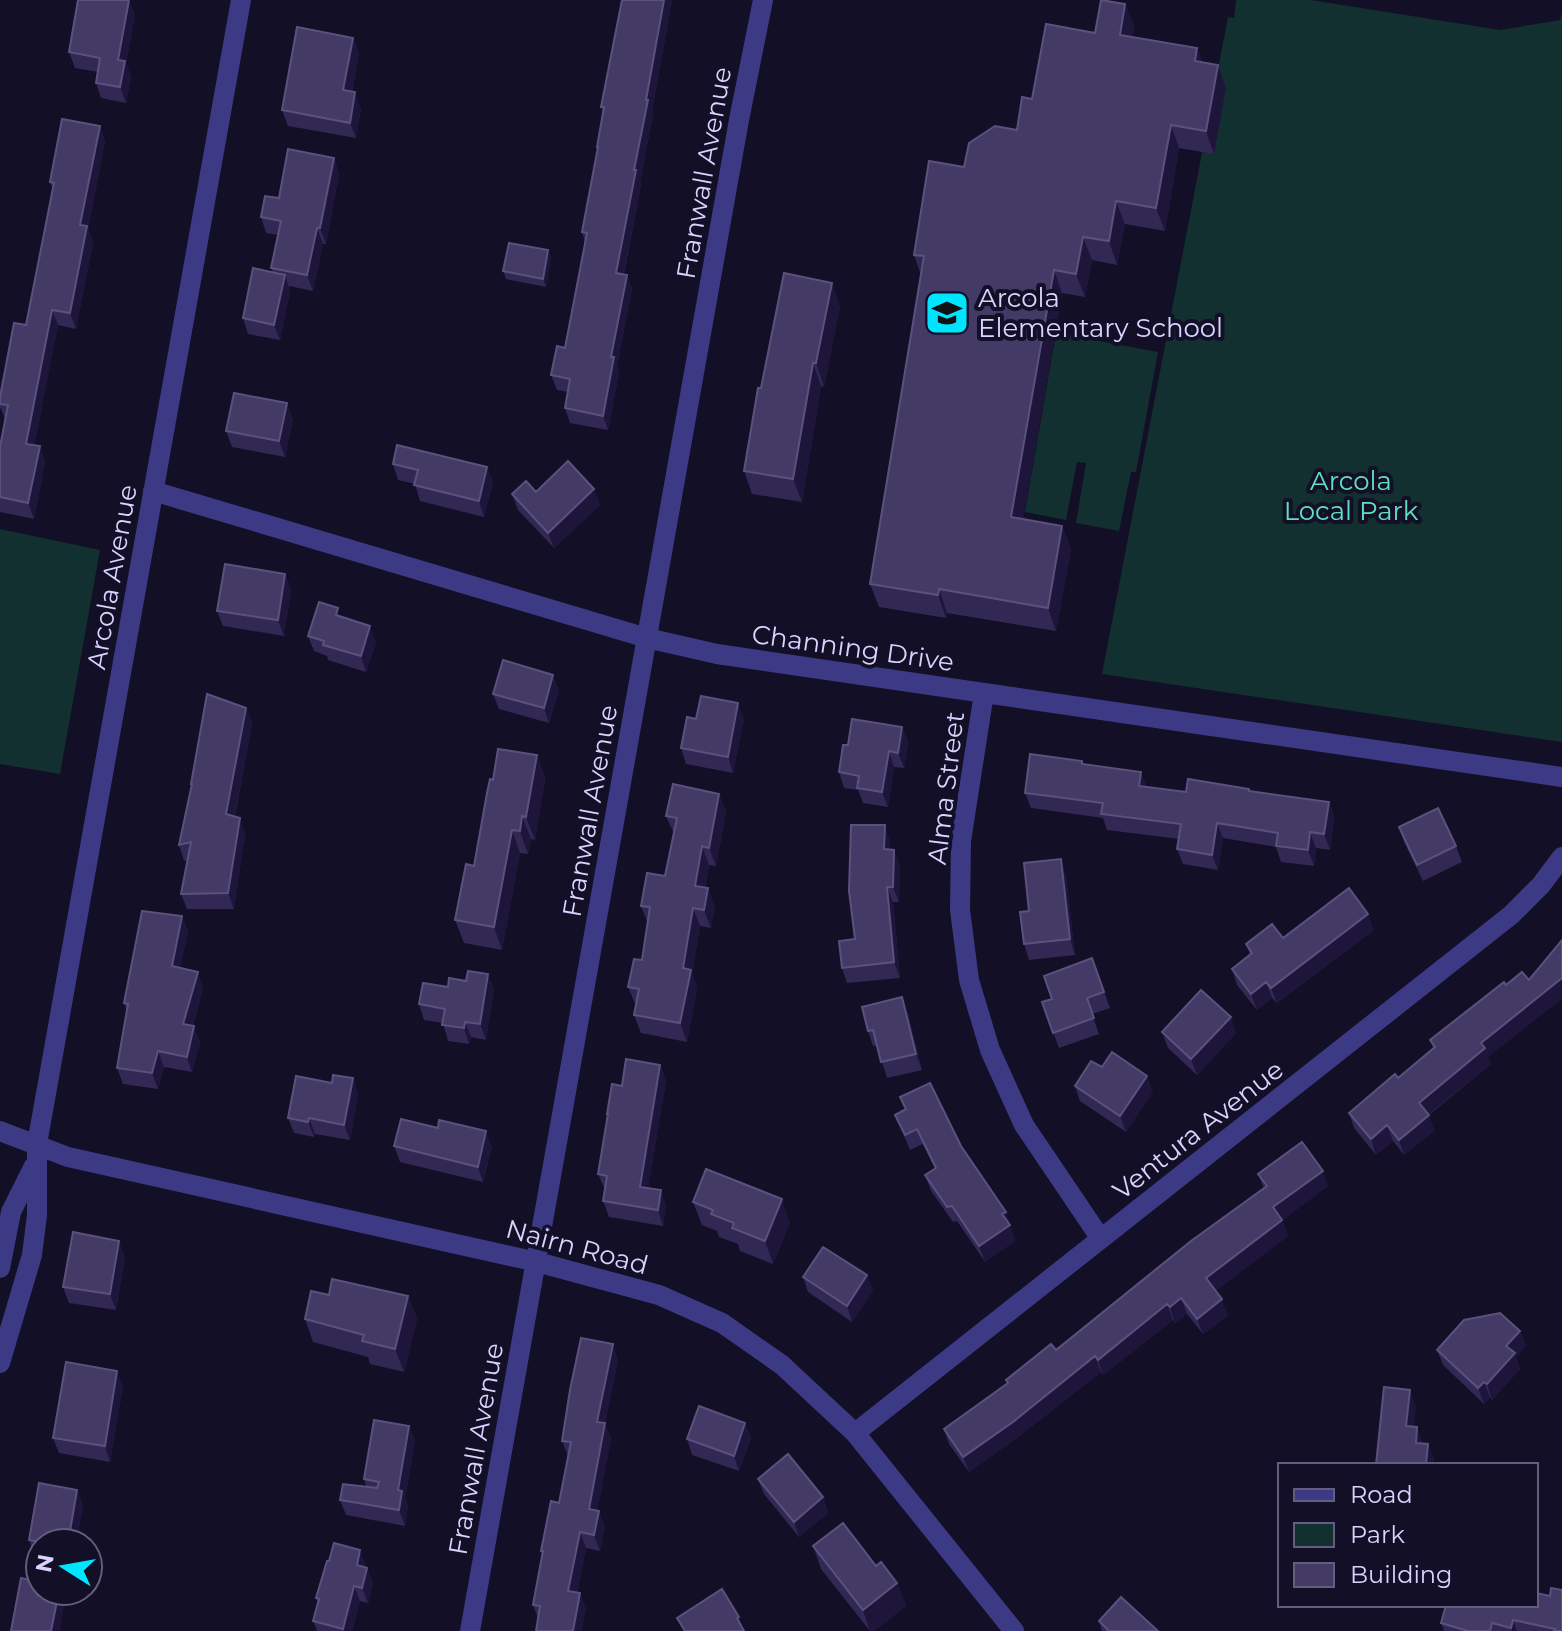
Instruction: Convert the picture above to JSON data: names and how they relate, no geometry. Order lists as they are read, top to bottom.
{
  "streets": {
    "street": [
      "Franwall Avenue",
      "Arcola Avenue",
      "Channing Drive",
      "Alma Street",
      "Ventura Avenue",
      "Nairn Road"
    ]
  },
  "crossings": [
    ["Franwall Avenue", "Channing Drive"],
    ["Franwall Avenue", "Nairn Road"],
    ["Arcola Avenue", "Channing Drive"],
    ["Arcola Avenue", "Nairn Road"],
    ["Channing Drive", "Alma Street"],
    ["Alma Street", "Ventura Avenue"],
    ["Ventura Avenue", "Nairn Road"]
  ],
  "parks": ["Arcola Local Park"],
  "places": {
    "school or university": ["Arcola Elementary School"]
  },
  "legend": ["Road", "Park", "Building"],
  "north": "left"
}
